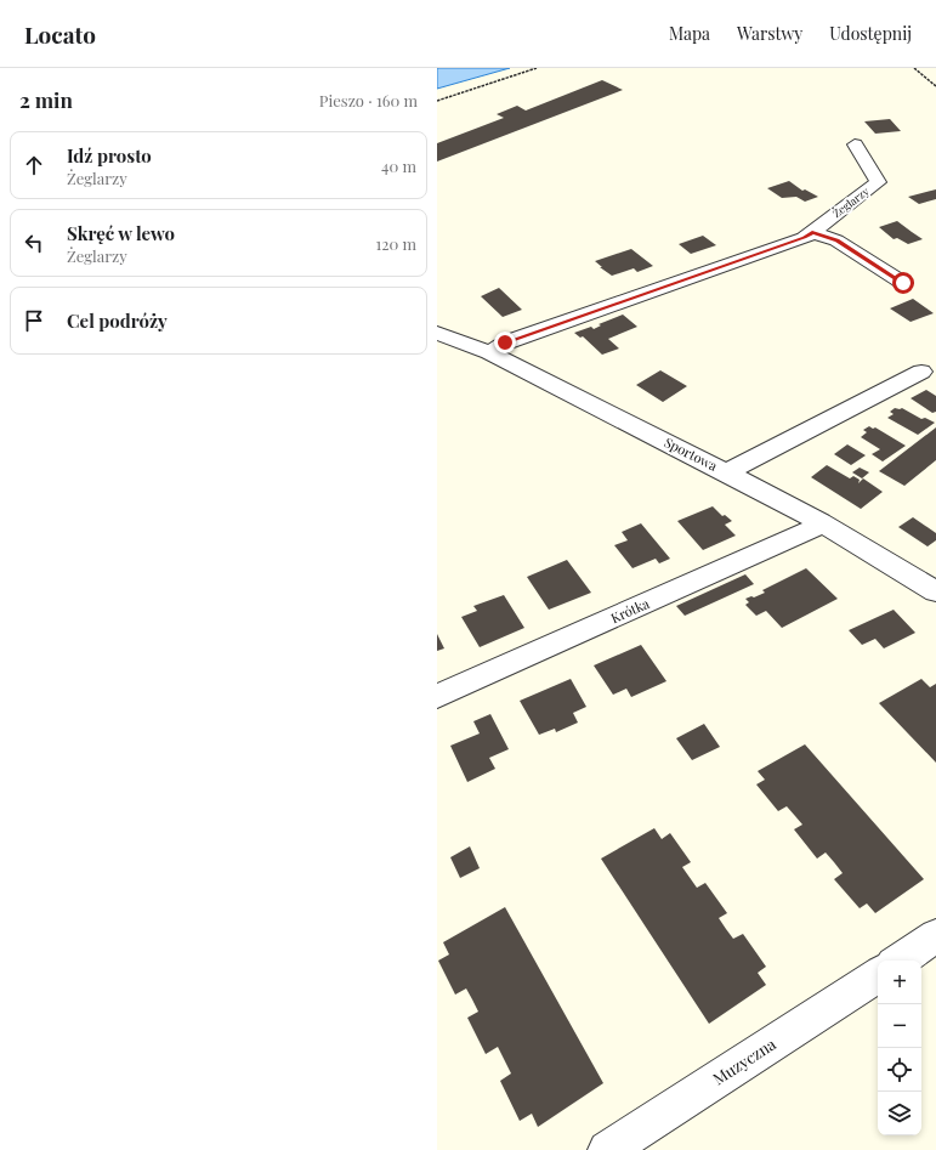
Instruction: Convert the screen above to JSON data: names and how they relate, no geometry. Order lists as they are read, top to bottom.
{
  "streets": {
    "street": [
      "Żeglarzy",
      "Sportowa",
      "Krótka",
      "Muzyczna"
    ]
  },
  "crossings": [
    ["Żeglarzy", "Sportowa"],
    ["Sportowa", "Krótka"]
  ],
  "page": {
    "header": "Locato",
    "nav": ["Mapa", "Warstwy", "Udostępnij"],
    "heading": ["2 min", "Pieszo · 160 m"],
    "list": [
      ["Idź prosto", "Żeglarzy", "40 m"],
      ["Skręć w lewo", "Żeglarzy", "120 m"],
      "Cel podróży"
    ],
    "map_buttons": ["+", "−"]
  }
}
